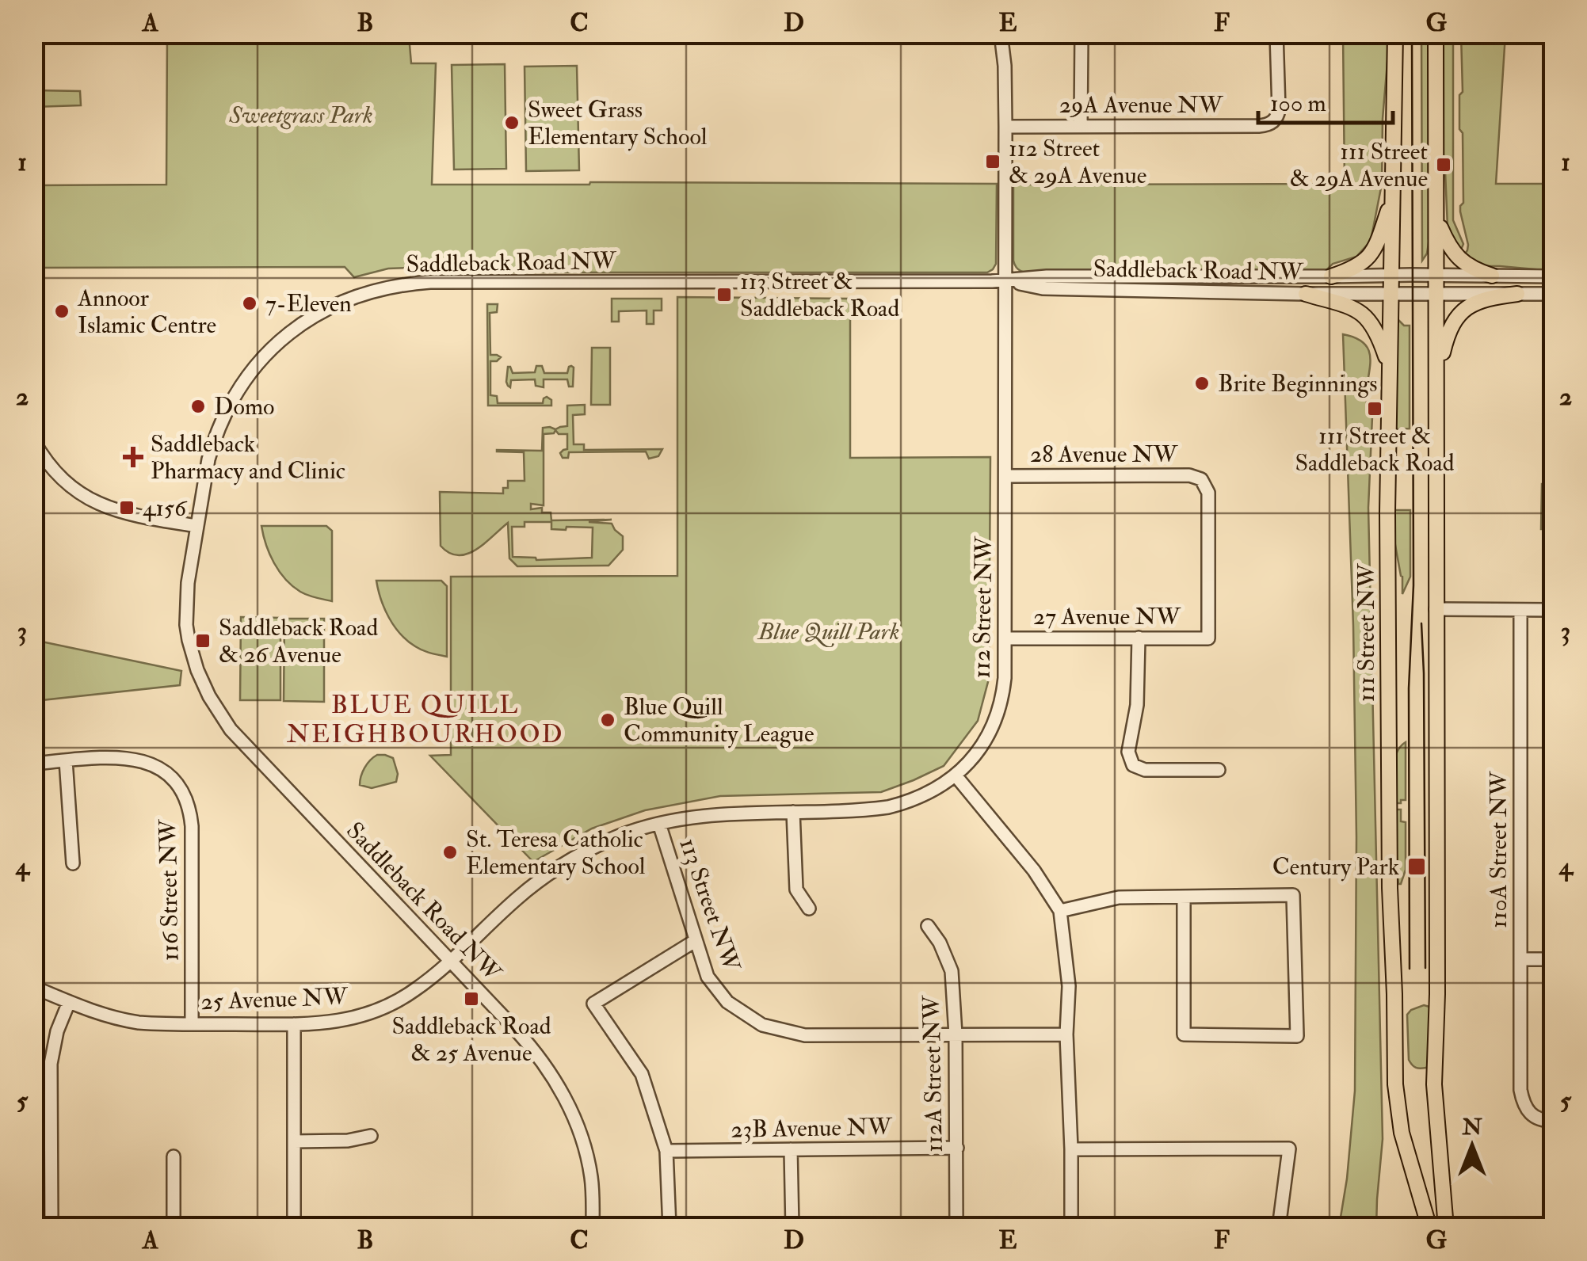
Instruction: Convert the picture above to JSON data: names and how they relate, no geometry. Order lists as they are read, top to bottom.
{
  "streets": {
    "main road": ["111 Street NW"],
    "street": [
      "29A Avenue NW",
      "Saddleback Road NW",
      "28 Avenue NW",
      "112 Street NW",
      "27 Avenue NW",
      "110A Street NW",
      "116 Street NW",
      "113 Street NW",
      "25 Avenue NW",
      "112A Street NW",
      "23B Avenue NW"
    ]
  },
  "crossings": [
    ["29A Avenue NW", "112 Street NW"],
    ["Saddleback Road NW", "112 Street NW"],
    ["Saddleback Road NW", "111 Street NW"],
    ["Saddleback Road NW", "25 Avenue NW"],
    ["28 Avenue NW", "112 Street NW"],
    ["28 Avenue NW", "27 Avenue NW"],
    ["112 Street NW", "27 Avenue NW"],
    ["112 Street NW", "25 Avenue NW"],
    ["116 Street NW", "25 Avenue NW"],
    ["113 Street NW", "25 Avenue NW"],
    ["113 Street NW", "112A Street NW"],
    ["112A Street NW", "23B Avenue NW"]
  ],
  "districts": ["BLUE QUILL NEIGHBOURHOOD"],
  "parks": ["Sweetgrass Park", "Blue Quill Park"],
  "places": {
    "other": [
      "Sweet Grass Elementary School",
      "7-Eleven",
      "Annoor Islamic Centre",
      "Brite Beginnings",
      "Domo",
      "Blue Quill Community League",
      "St. Teresa Catholic Elementary School"
    ],
    "transit": [
      "112 Street & 29A Avenue",
      "111 Street & 29A Avenue",
      "113 Street & Saddleback Road",
      "111 Street & Saddleback Road",
      "4156",
      "Saddleback Road & 26 Avenue",
      "Century Park",
      "Saddleback Road & 25 Avenue"
    ],
    "health": ["Saddleback Pharmacy and Clinic"]
  },
  "scale_bar": "100 m",
  "north": "top",
  "grid": {
    "columns": [
      "A",
      "B",
      "C",
      "D",
      "E",
      "F",
      "G"
    ],
    "rows": [
      "1",
      "2",
      "3",
      "4",
      "5"
    ]
  }
}
